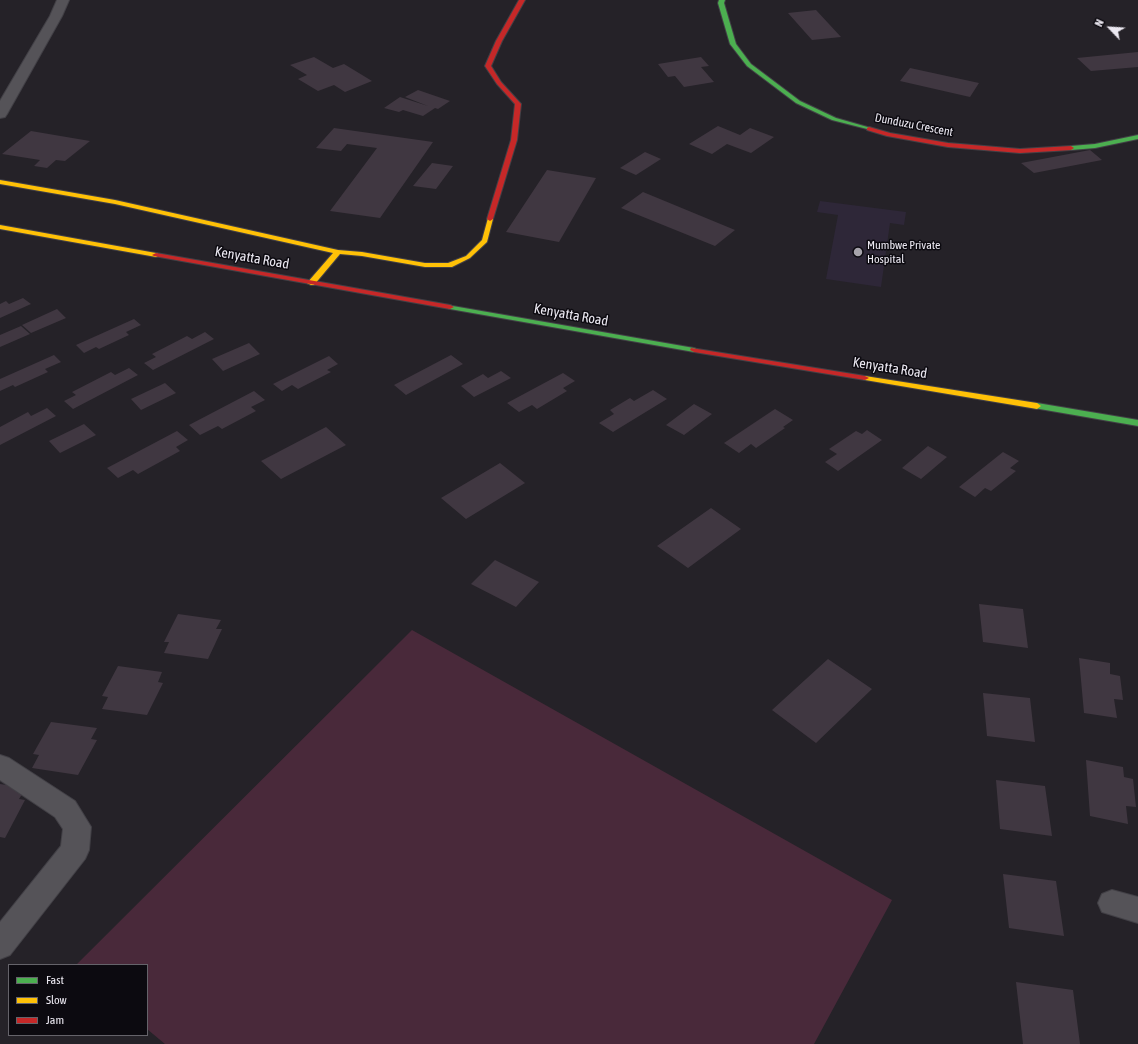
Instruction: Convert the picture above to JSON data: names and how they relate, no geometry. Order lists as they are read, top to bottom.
{
  "streets": {
    "street": ["Dunduzu Crescent", "Kenyatta Road"]
  },
  "places": ["Mumbwe Private Hospital"],
  "legend": ["Fast", "Slow", "Jam"],
  "north": "top left"
}
